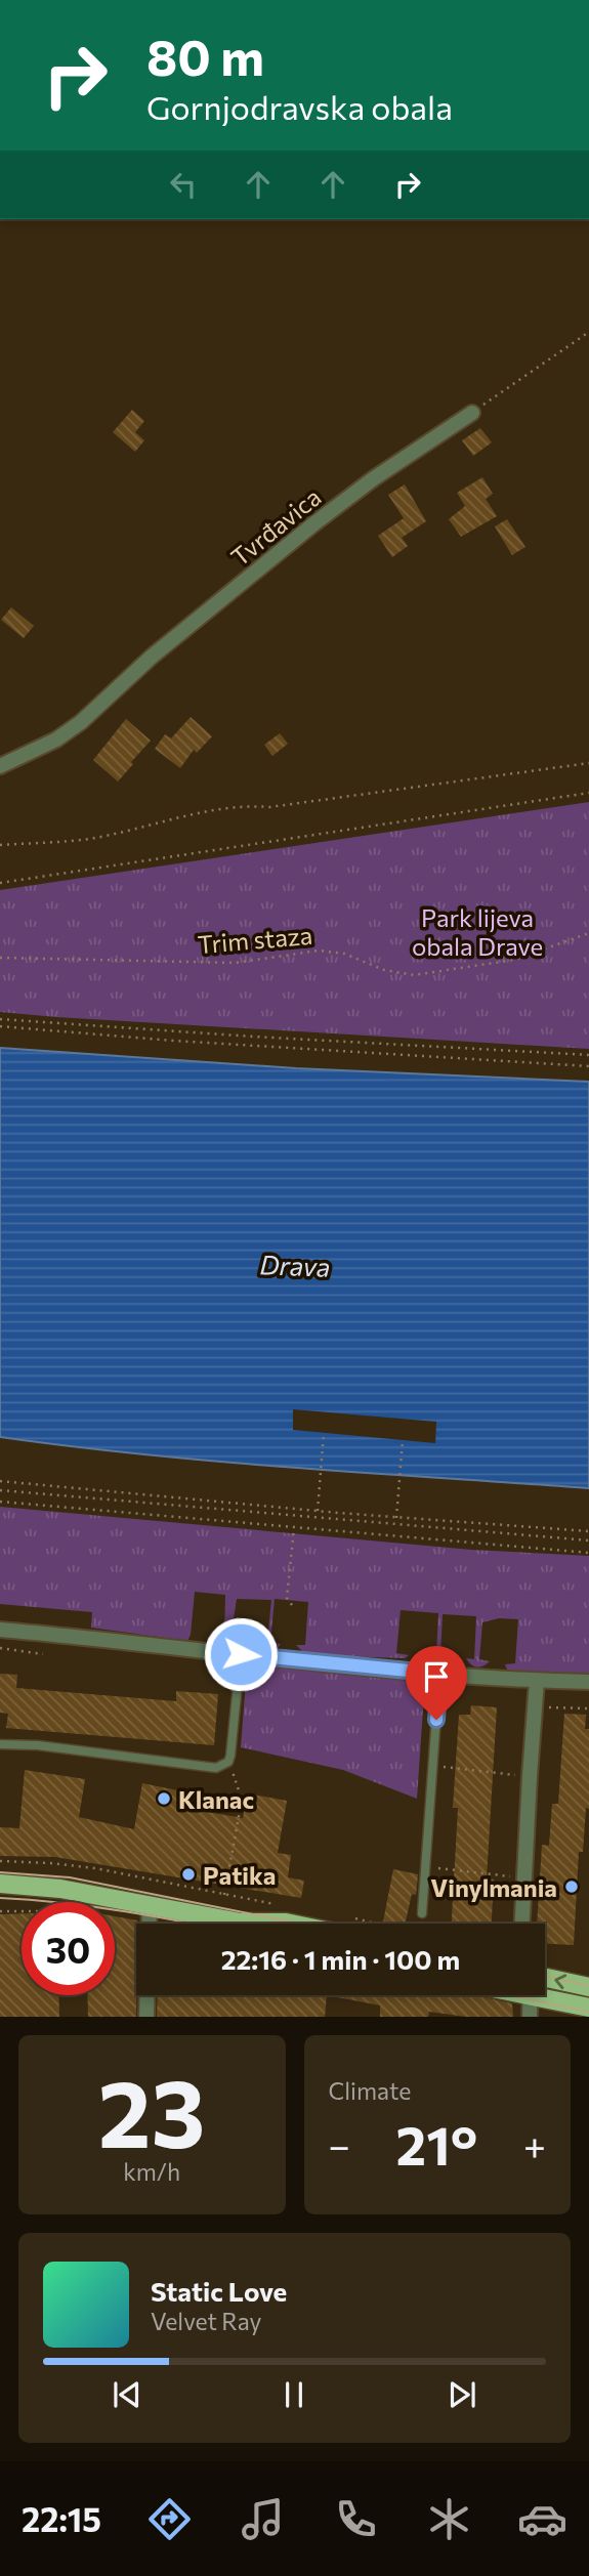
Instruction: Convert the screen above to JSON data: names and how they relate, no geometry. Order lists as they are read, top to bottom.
{
  "streets": {
    "street": ["Tvrđavica"],
    "path": ["Trim staza"]
  },
  "water": ["Drava"],
  "parks": ["Park lijeva obala Drave"],
  "places": ["Klanac", "Patika", "Vinylmania"],
  "page": {
    "turn": ["80 m", "Gornjodravska obala"],
    "limit": "30",
    "trip": "22:16 · 1 min · 100 m",
    "tile": [
      ["23", "km/h"],
      "Climate"
    ],
    "heat": ["−", "21°", "+"],
    "song": ["Static Love", "Velvet Ray"],
    "tabs": "22:15"
  }
}
